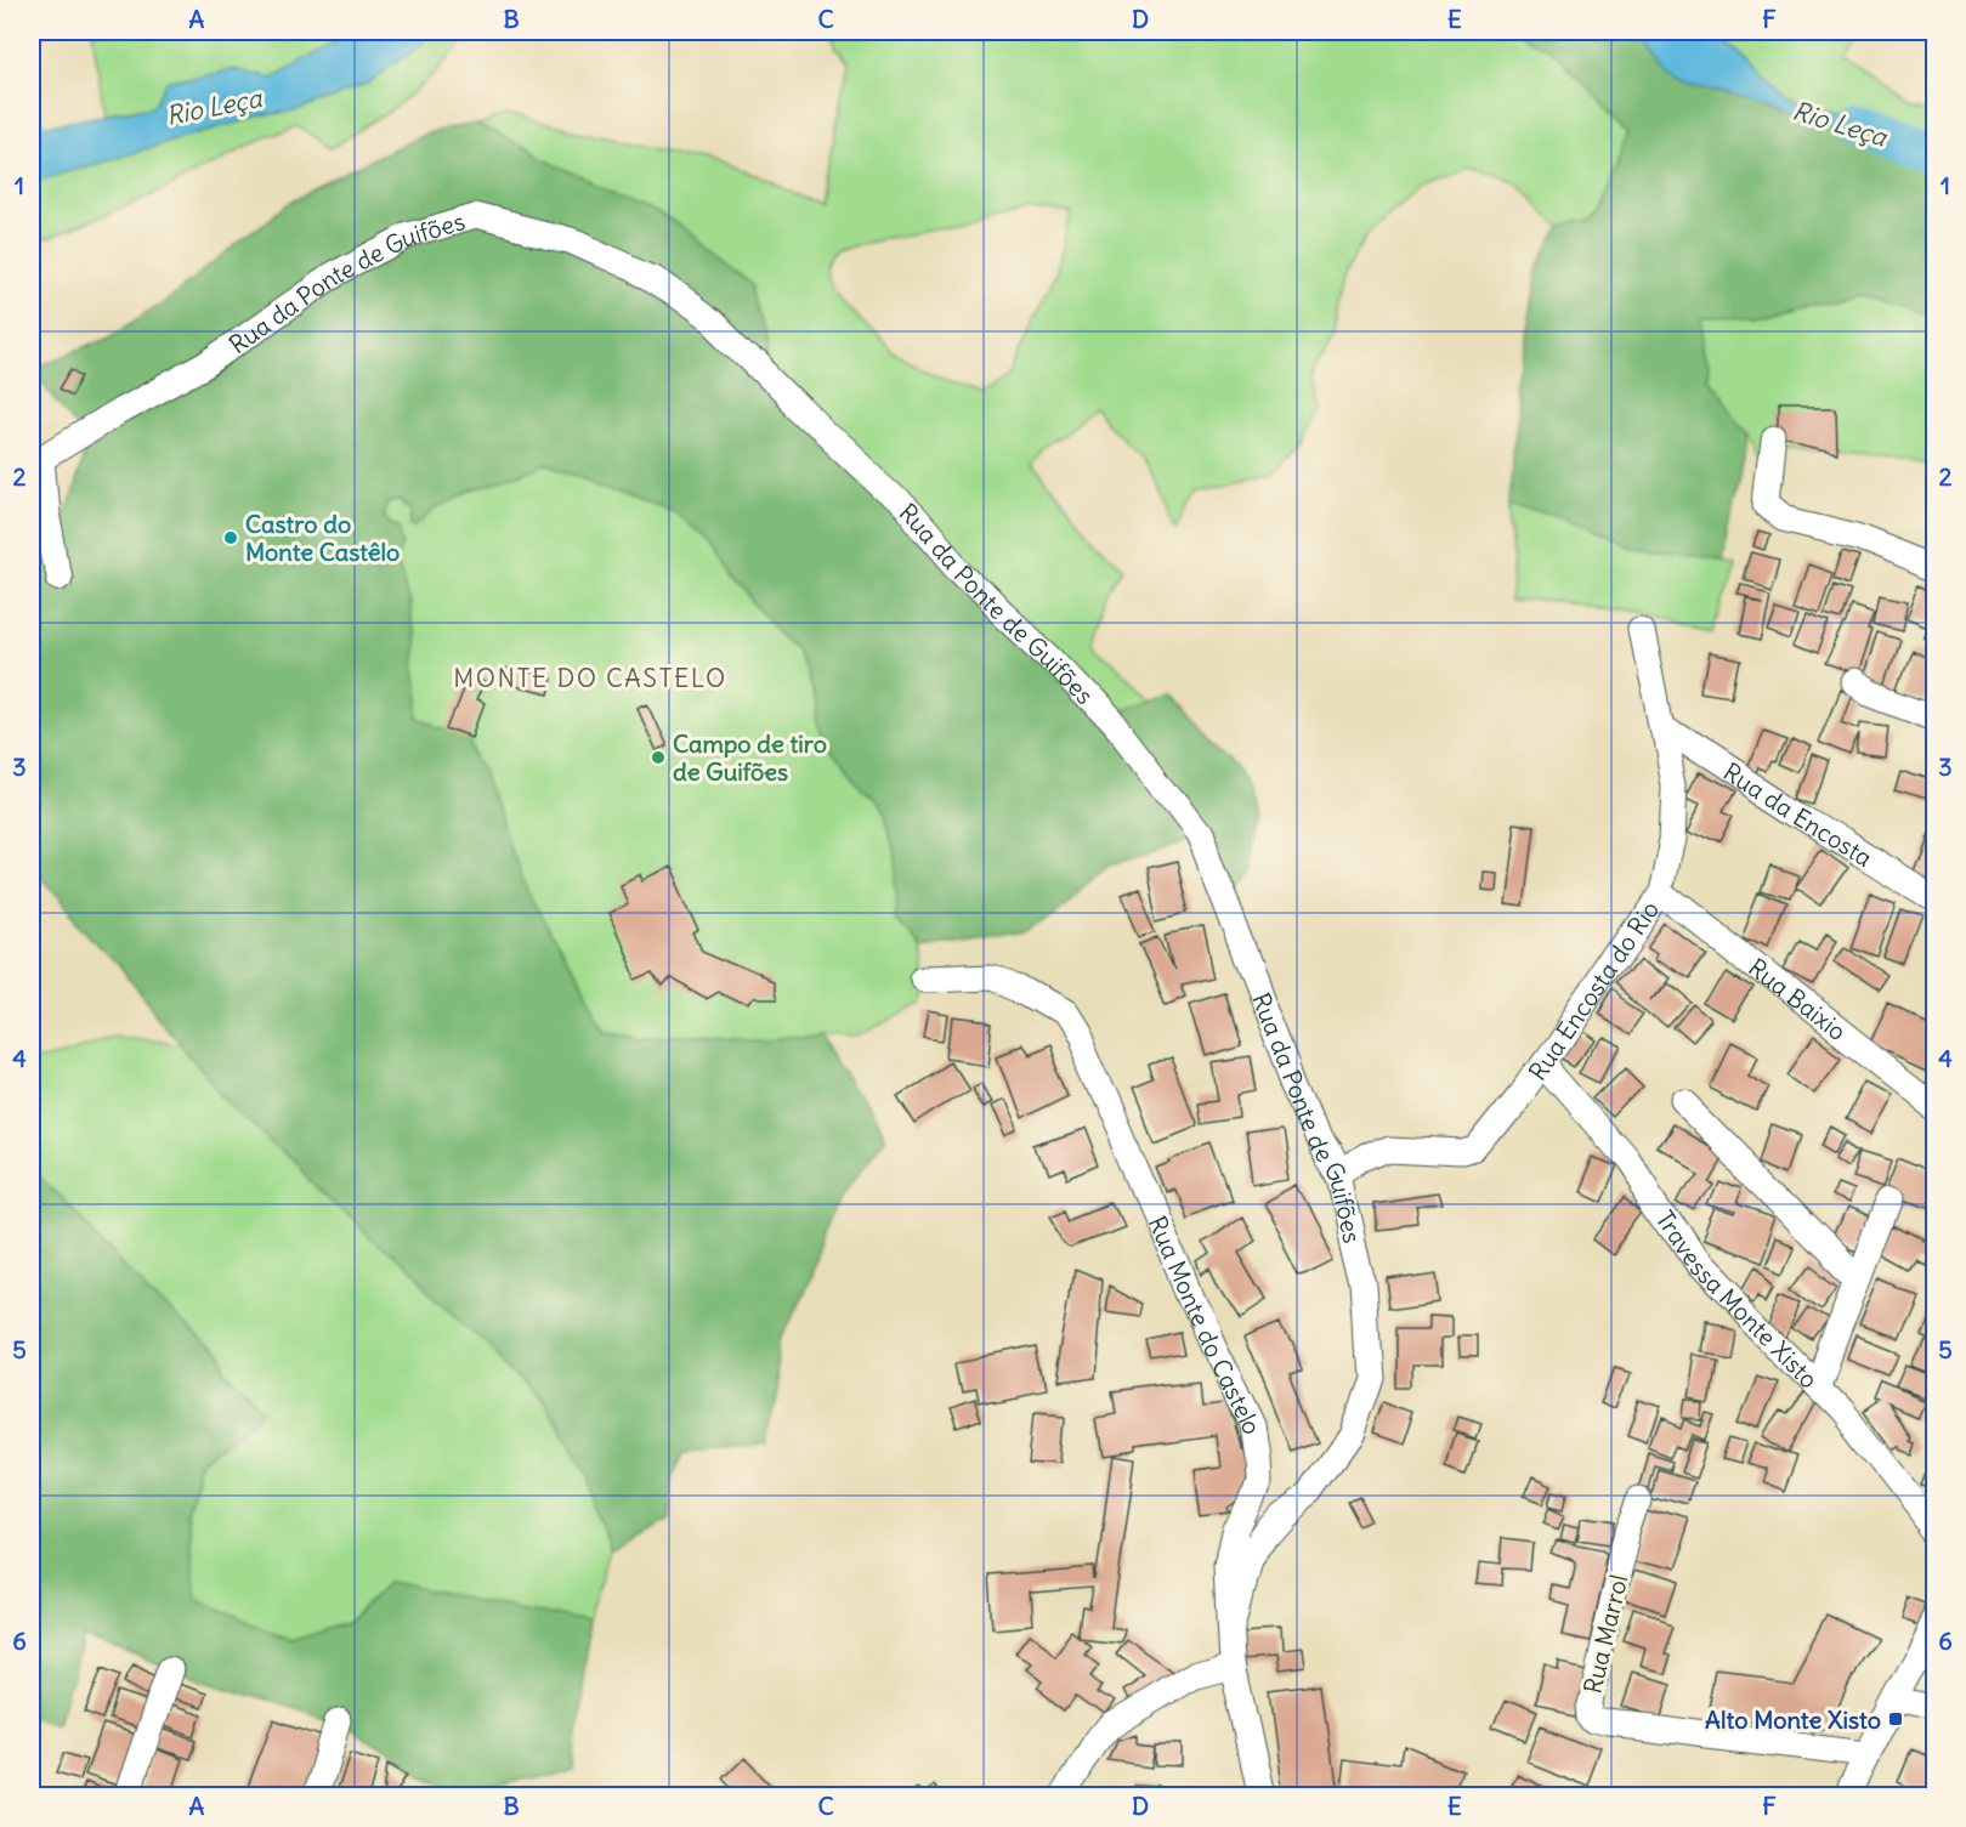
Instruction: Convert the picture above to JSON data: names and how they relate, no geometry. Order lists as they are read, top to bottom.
{
  "streets": {
    "street": [
      "Rua da Ponte de Guifões",
      "Rua da Encosta",
      "Rua Encosta do Rio",
      "Rua Baixio",
      "Travessa Monte Xisto",
      "Rua Monte do Castelo",
      "Rua Marrol"
    ]
  },
  "crossings": [
    ["Rua da Ponte de Guifões", "Rua Encosta do Rio"],
    ["Rua da Ponte de Guifões", "Rua Monte do Castelo"],
    ["Rua da Encosta", "Rua Encosta do Rio"],
    ["Rua Encosta do Rio", "Rua Baixio"],
    ["Rua Encosta do Rio", "Travessa Monte Xisto"]
  ],
  "districts": ["MONTE DO CASTELO"],
  "water": ["Rio Leça"],
  "places": {
    "other": ["Castro do Monte Castêlo", "Campo de tiro de Guifões"],
    "transit": ["Alto Monte Xisto"]
  },
  "grid": {
    "columns": [
      "A",
      "B",
      "C",
      "D",
      "E",
      "F"
    ],
    "rows": [
      "1",
      "2",
      "3",
      "4",
      "5",
      "6"
    ]
  }
}
